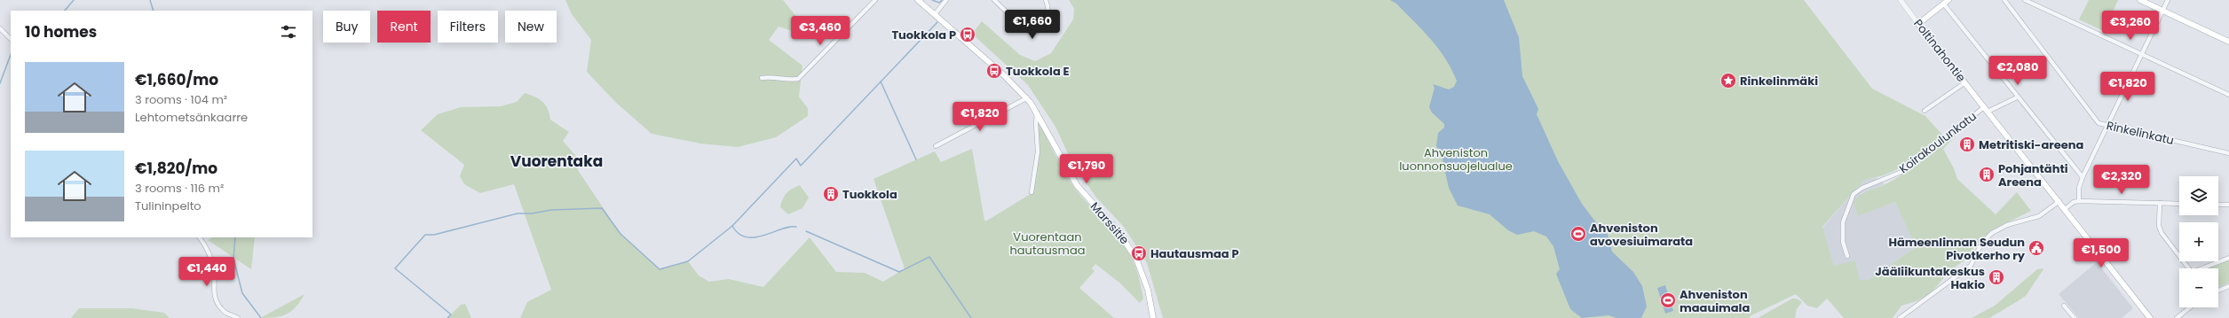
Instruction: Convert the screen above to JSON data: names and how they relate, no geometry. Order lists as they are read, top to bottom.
{
  "streets": {
    "main road": ["Poltinahontie", "Marssitie"],
    "street": ["Rinkelinkatu", "Koirakoulunkatu"]
  },
  "crossings": [
    ["Poltinahontie", "Koirakoulunkatu"]
  ],
  "districts": ["Vuorentaka"],
  "parks": ["Ahveniston luonnonsuojelualue", "Vuorentaan hautausmaa"],
  "places": {
    "bus stop": ["Tuokkola P", "Tuokkola E", "Hautausmaa P"],
    "place": ["Rinkelinmäki"],
    "building": [
      "Metritiski-areena",
      "Pohjantähti Areena",
      "Tuokkola",
      "Jääliikuntakeskus Hakio"
    ],
    "sports": ["Ahveniston avovesiuimarata", "Ahveniston maauimala"],
    "public building": ["Hämeenlinnan Seudun Pivotkerho ry"]
  },
  "page": {
    "price": [
      "€1,660",
      "€3,260",
      "€3,460",
      "€2,080",
      "€1,820",
      "€1,820",
      "€1,790",
      "€2,320",
      "€1,500",
      "€1,440"
    ],
    "chip": [
      "Buy",
      "Rent",
      "Filters",
      "New"
    ],
    "heading": "10 homes",
    "list": [
      {
        "name": "€1,660/mo",
        "note": "3 rooms · 104 m² · Lehtometsänkaarre"
      },
      {
        "name": "€1,820/mo",
        "note": "3 rooms · 116 m² · Tulininpelto"
      }
    ],
    "map_buttons": ["+", "−"]
  }
}
